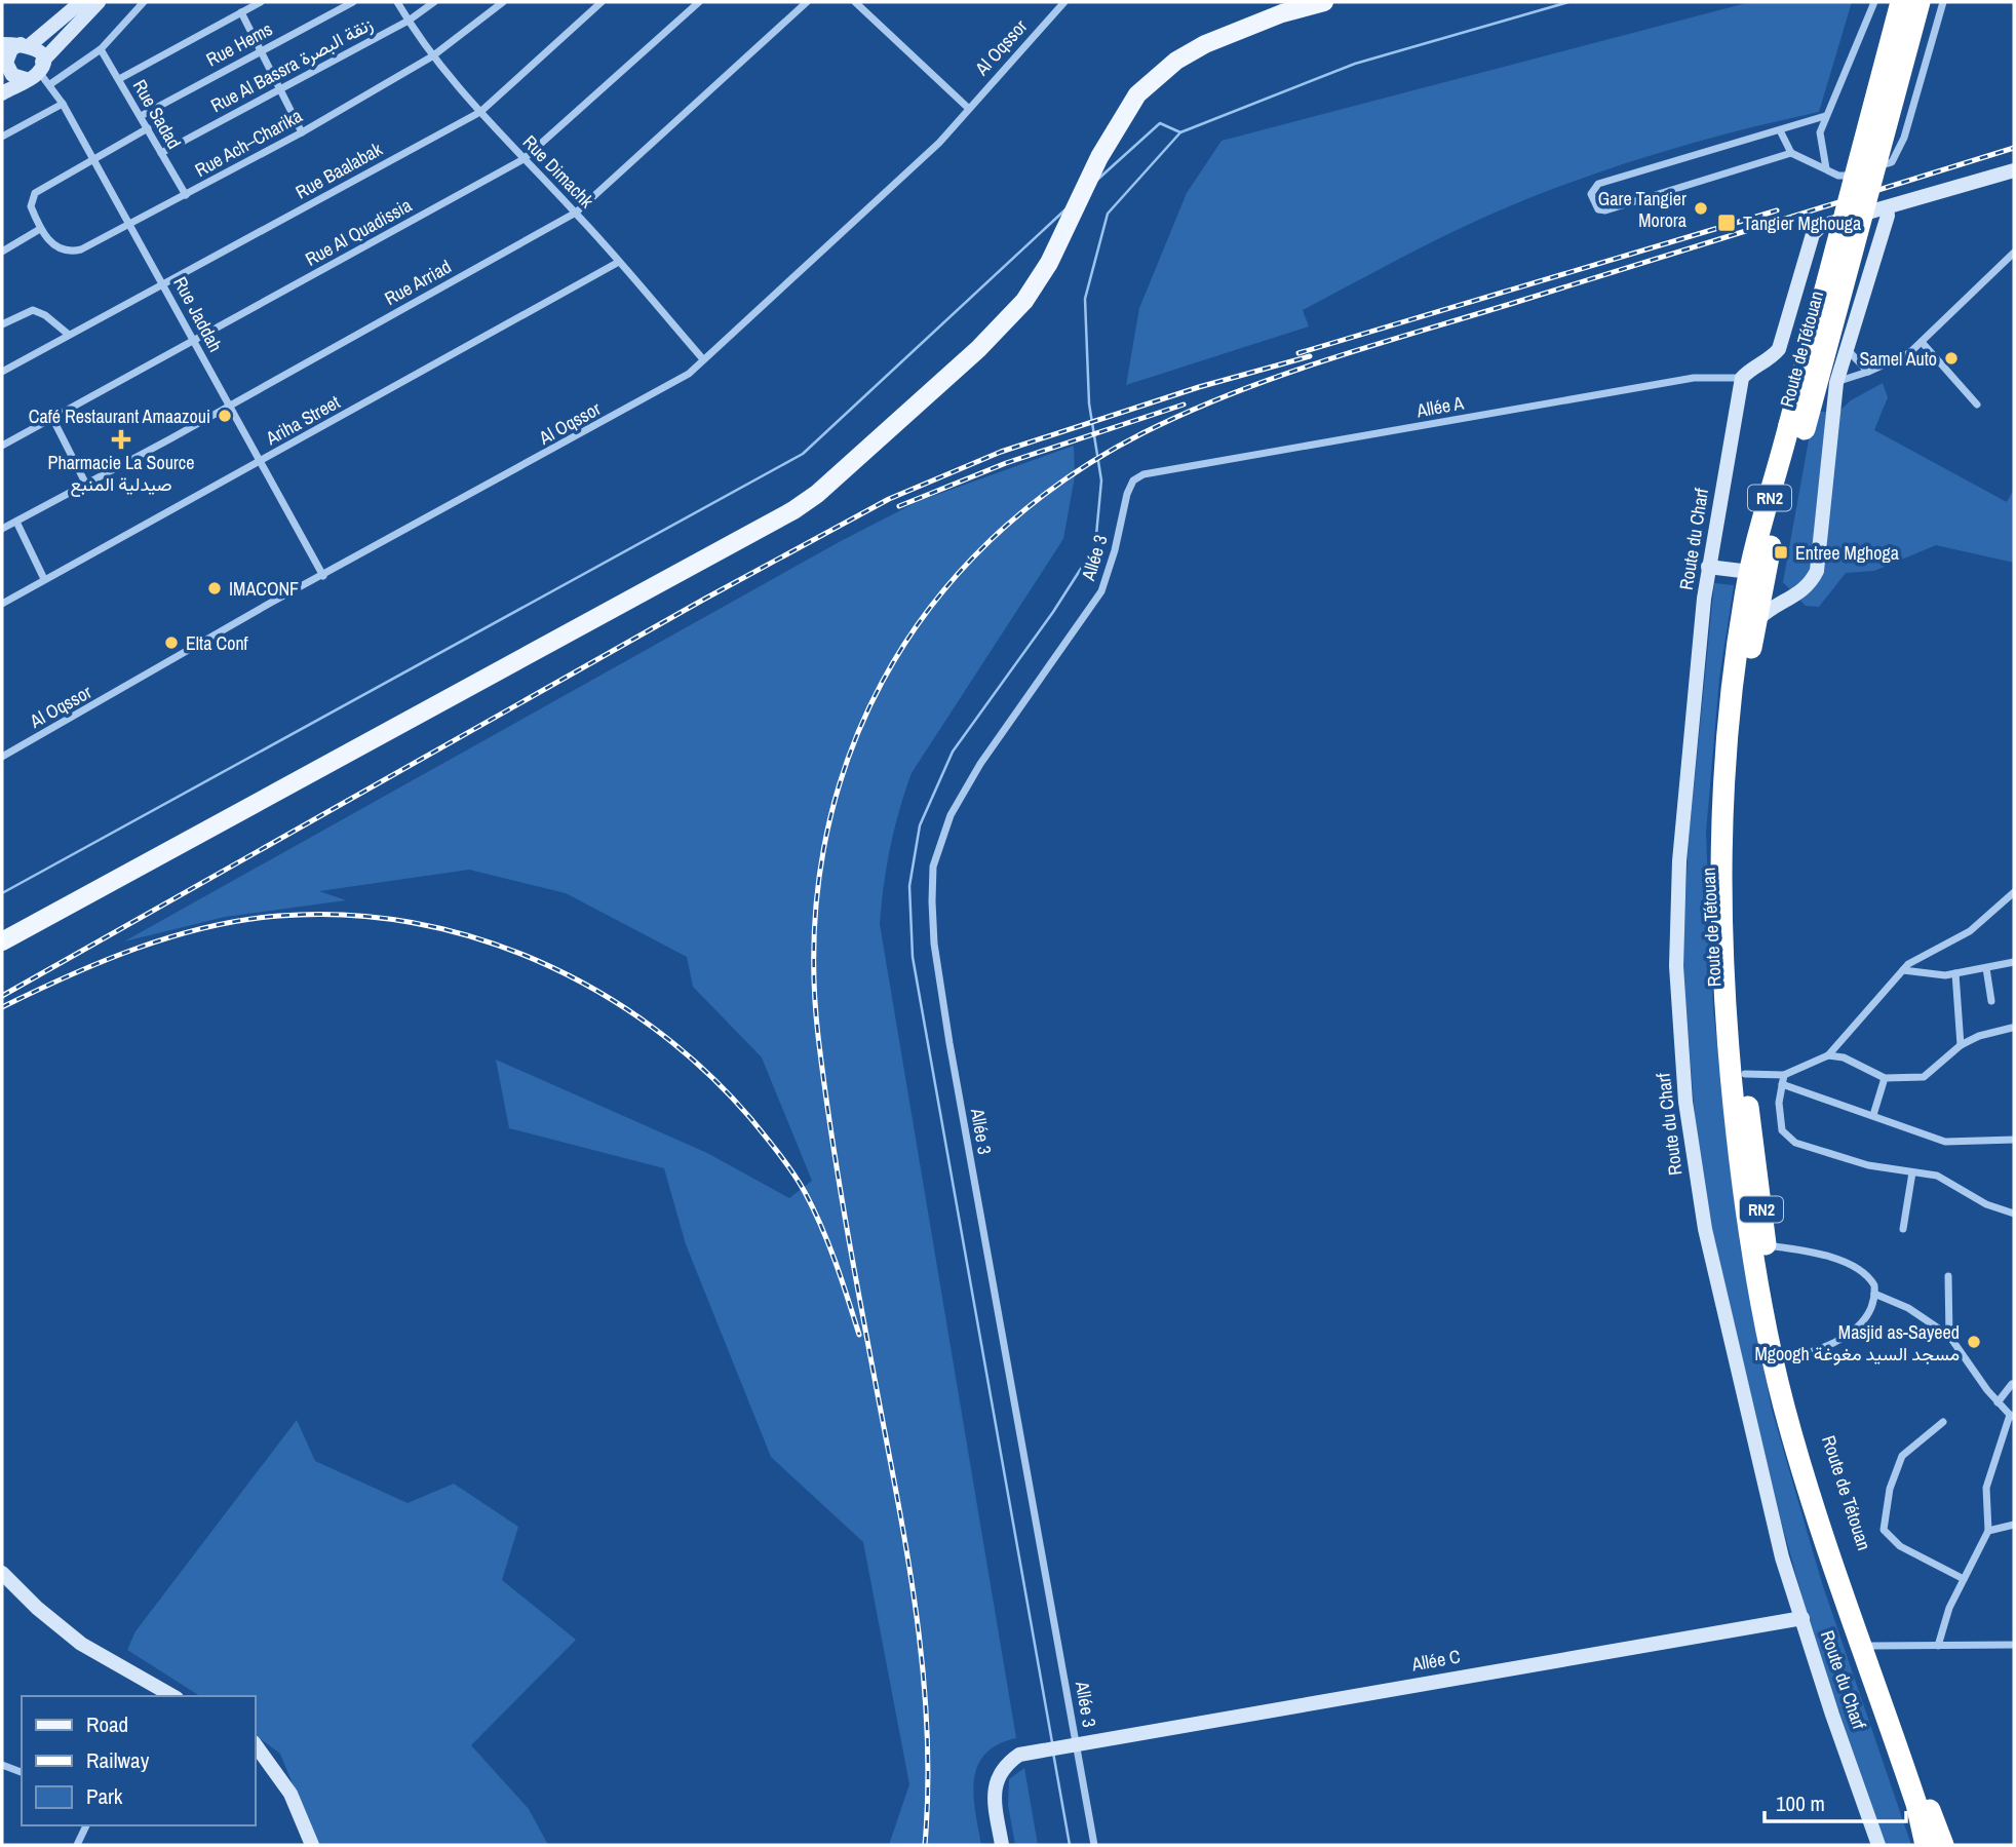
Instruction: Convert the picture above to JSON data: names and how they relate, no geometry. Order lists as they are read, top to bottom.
{
  "streets": {
    "highway": ["Route de Tétouan", "RN2"],
    "street": [
      "Rue Hems",
      "Al Oqssor",
      "Rue Al Bassra زنقة البصرة",
      "Rue Sadad",
      "Rue Ach–Charika",
      "Rue Baalabak",
      "Rue Dimachk",
      "Rue Al Quadissia",
      "Rue Arriad",
      "Rue Jaddah",
      "Allée A",
      "Ariha Street",
      "Route du Charf",
      "Allée 3",
      "Allée C"
    ]
  },
  "crossings": [
    ["Rue Hems", "Rue Sadad"],
    ["Al Oqssor", "Rue Dimachk"],
    ["Al Oqssor", "Rue Jaddah"],
    ["Rue Al Bassra زنقة البصرة", "Rue Sadad"],
    ["Rue Al Bassra زنقة البصرة", "Rue Dimachk"],
    ["Rue Sadad", "Rue Ach–Charika"],
    ["Rue Ach–Charika", "Rue Dimachk"],
    ["Rue Ach–Charika", "Rue Jaddah"],
    ["Rue Baalabak", "Rue Dimachk"],
    ["Rue Baalabak", "Rue Jaddah"],
    ["Rue Dimachk", "Rue Al Quadissia"],
    ["Rue Dimachk", "Rue Arriad"],
    ["Rue Dimachk", "Ariha Street"],
    ["Rue Al Quadissia", "Rue Jaddah"],
    ["Rue Arriad", "Rue Jaddah"],
    ["Rue Jaddah", "Ariha Street"],
    ["Allée A", "Route du Charf"],
    ["Allée A", "Allée 3"],
    ["Route du Charf", "Allée C"],
    ["Allée 3", "Allée C"]
  ],
  "places": {
    "other": [
      "Gare Tangier Morora",
      "Samel Auto",
      "Café Restaurant Amaazoui",
      "IMACONF",
      "Elta Conf",
      "Masjid as-Sayeed Mgoogh مسجد السيد مغوغة"
    ],
    "transit": ["Tangier Mghouga", "Entree Mghoga"],
    "health": ["Pharmacie La Source صيدلية المنبع"]
  },
  "legend": ["Road", "Railway", "Park"],
  "scale_bar": "100 m"
}
